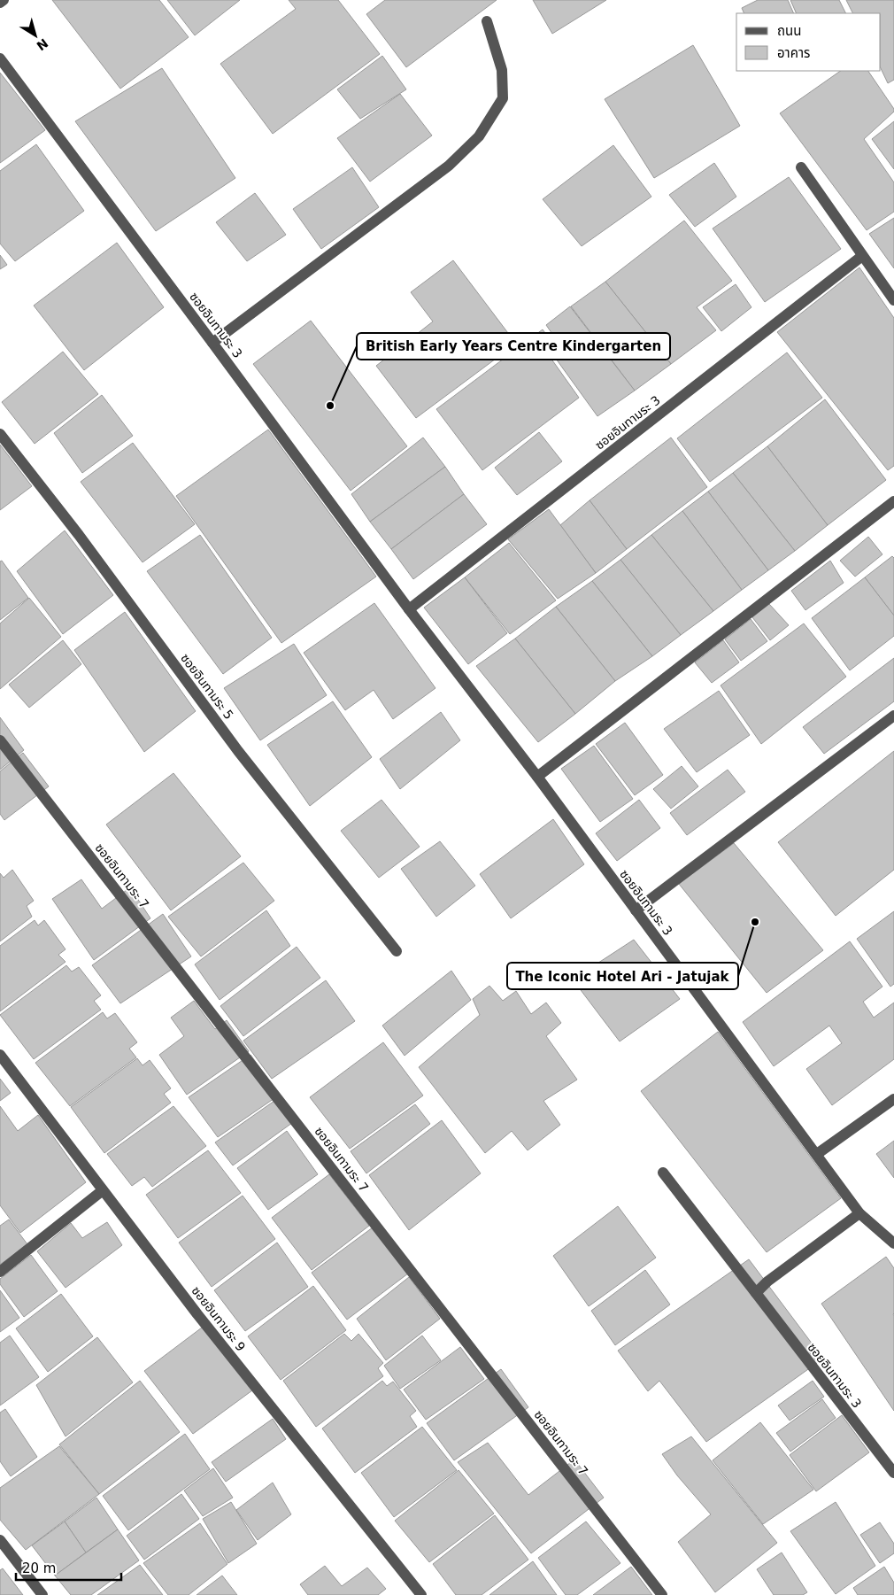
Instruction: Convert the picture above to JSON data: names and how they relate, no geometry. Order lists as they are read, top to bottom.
{
  "streets": {
    "street": [
      "ซอยอินทามระ 3",
      "ซอยอินทามระ 5",
      "ซอยอินทามระ 7",
      "ซอยอินทามระ 9"
    ]
  },
  "places": ["British Early Years Centre Kindergarten", "The Iconic Hotel Ari - Jatujak"],
  "legend": ["ถนน", "อาคาร"],
  "scale_bar": "20 m",
  "north": "bottom right"
}
